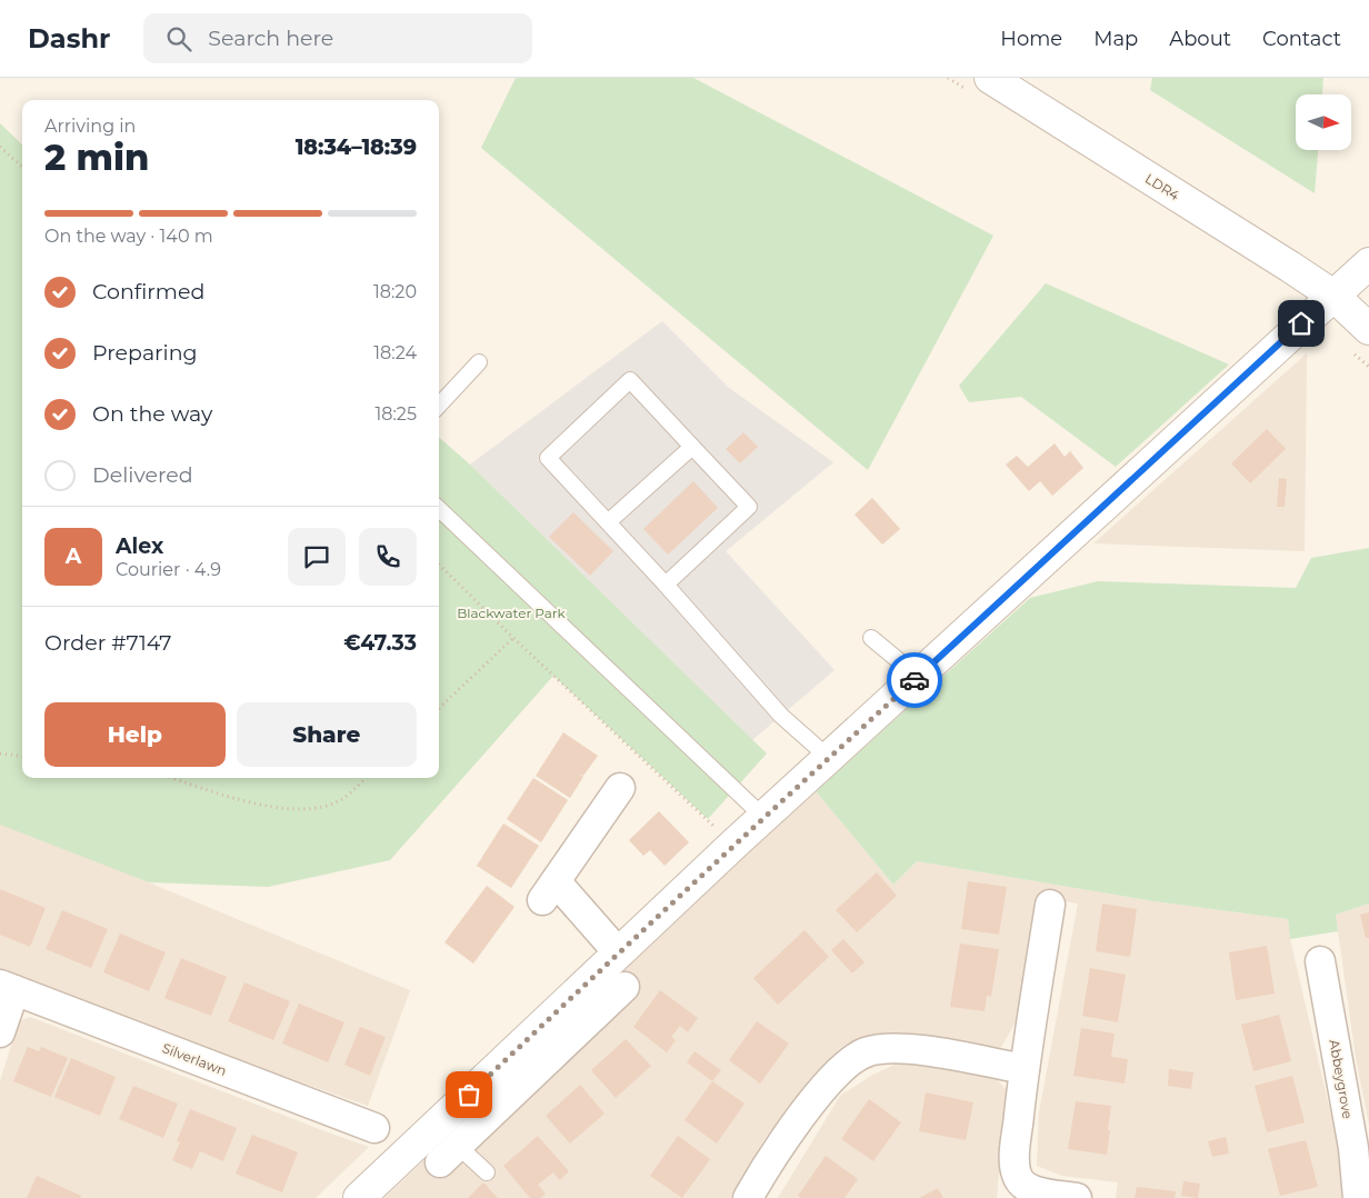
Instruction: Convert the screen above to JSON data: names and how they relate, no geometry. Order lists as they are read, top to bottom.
{
  "streets": {
    "street": ["LDR4", "Silverlawn", "Abbeygrove"]
  },
  "parks": ["Blackwater Park"],
  "north": "right",
  "page": {
    "header": "Dashr",
    "search": "Search here",
    "nav": [
      "Home",
      "Map",
      "About",
      "Contact"
    ],
    "heading": ["2 min", "Arriving in", "18:34–18:39"],
    "panel": [
      "Alex",
      "Courier · 4.9",
      "Order #7147",
      "€47.33"
    ],
    "bar": "On the way · 140 m",
    "list": [
      ["Confirmed", "18:20"],
      ["Preparing", "18:24"],
      ["On the way", "18:25"],
      "Delivered"
    ],
    "round": "A",
    "buttons": ["Help", "Share"]
  }
}
